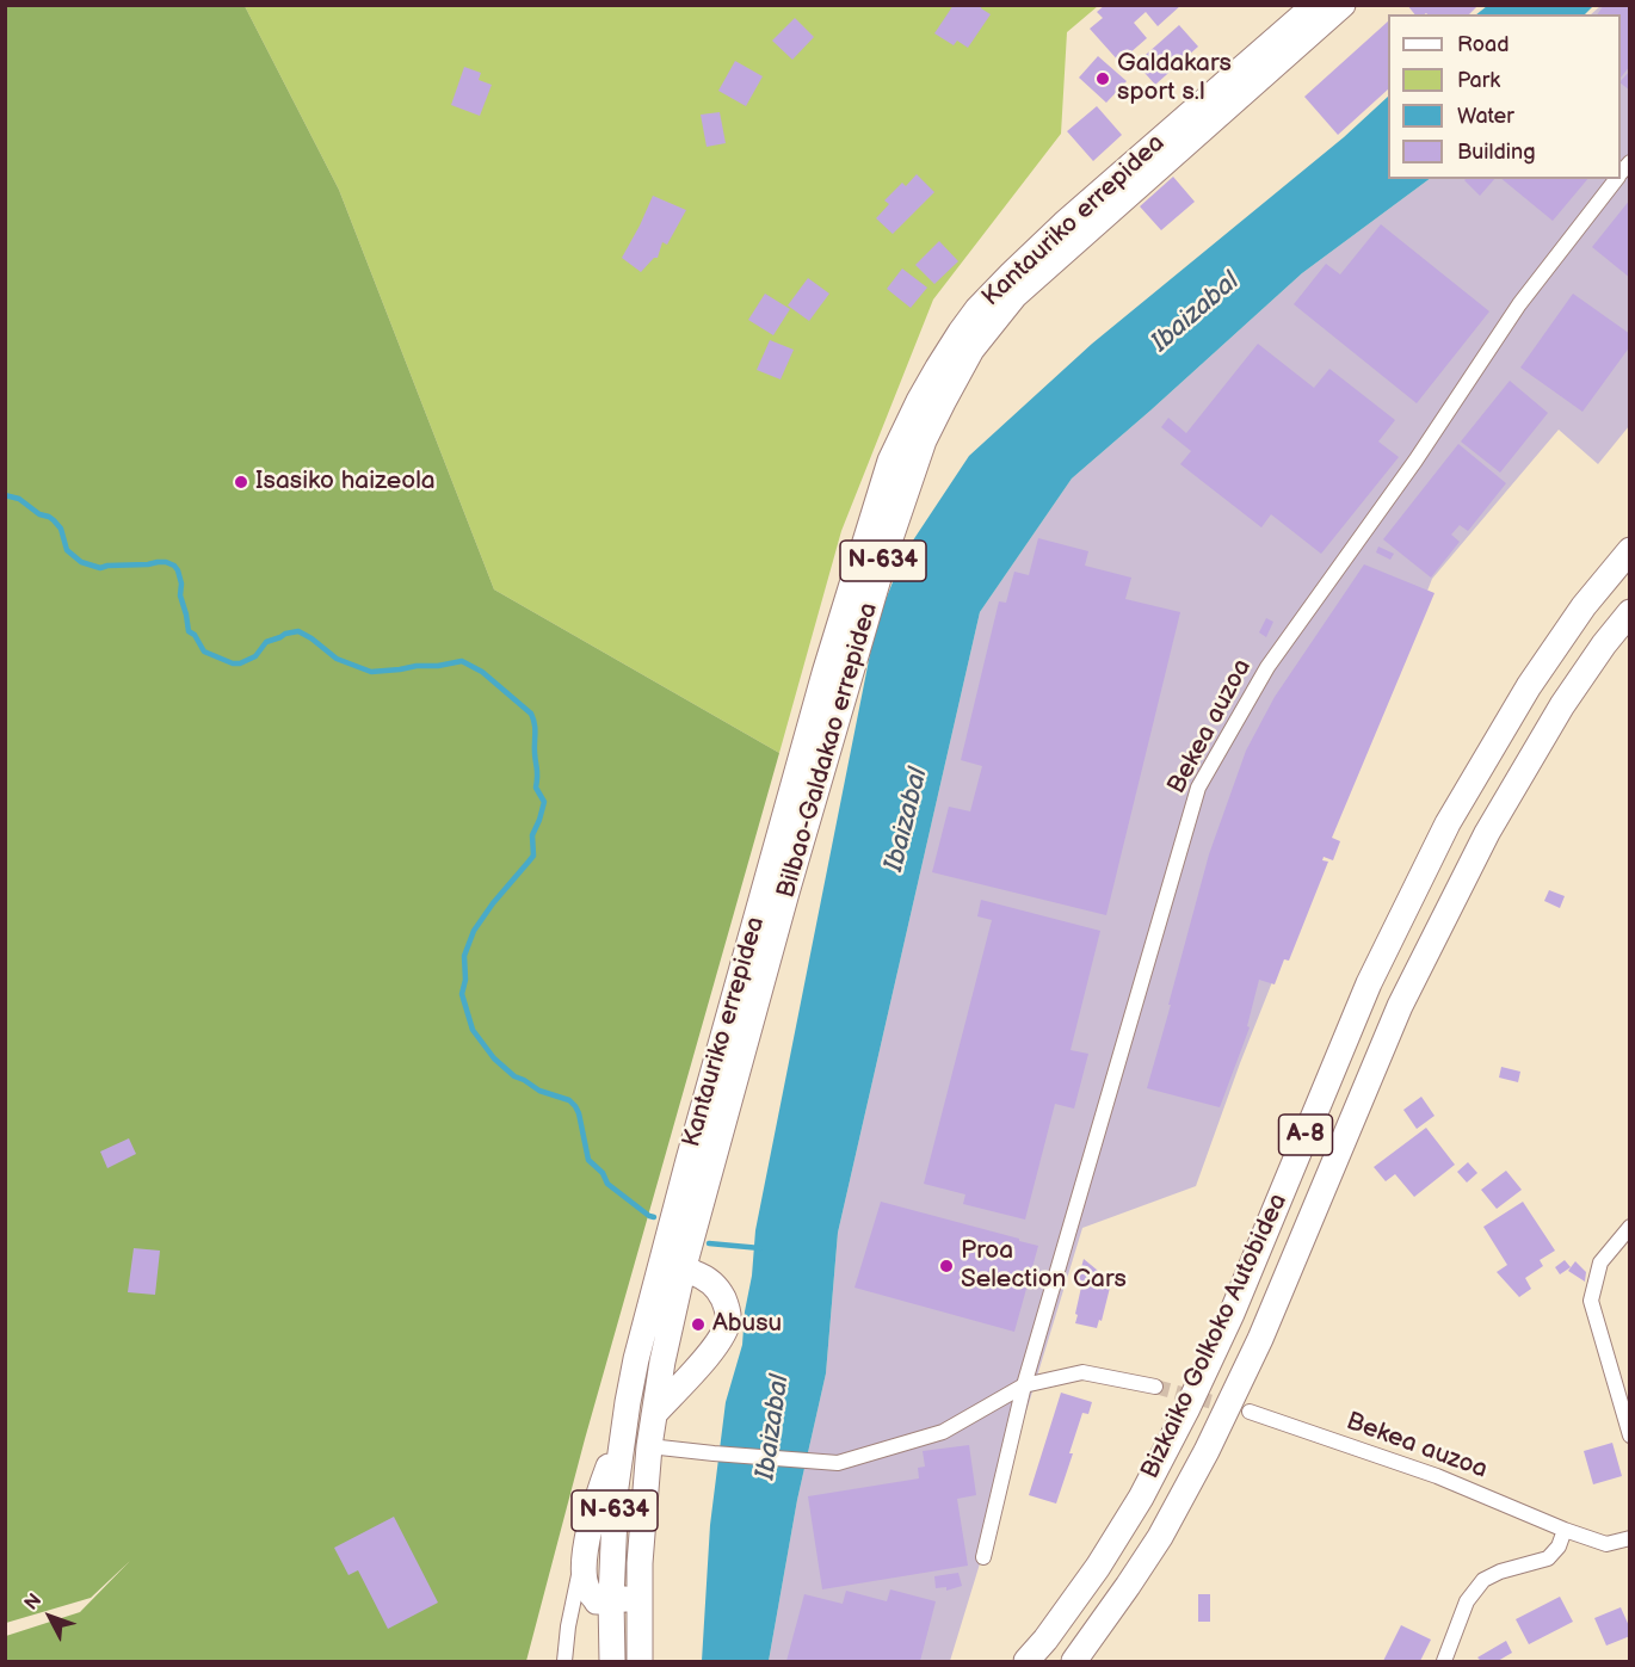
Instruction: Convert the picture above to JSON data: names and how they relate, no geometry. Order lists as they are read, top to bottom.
{
  "streets": {
    "highway": [
      "Kantauriko errepidea",
      "N-634",
      "Bilbao-Galdakao errepidea",
      "A-8",
      "Bizkaiko Golkoko Autobidea"
    ],
    "street": ["Bekea auzoa"]
  },
  "crossings": [
    ["Kantauriko errepidea", "N-634"],
    ["Kantauriko errepidea", "Bilbao-Galdakao errepidea"]
  ],
  "water": ["Ibaizabal"],
  "places": [
    "Galdakars sport s.l",
    "Isasiko haizeola",
    "Proa Selection Cars",
    "Abusu"
  ],
  "legend": [
    "Road",
    "Park",
    "Water",
    "Building"
  ],
  "north": "top left"
}
